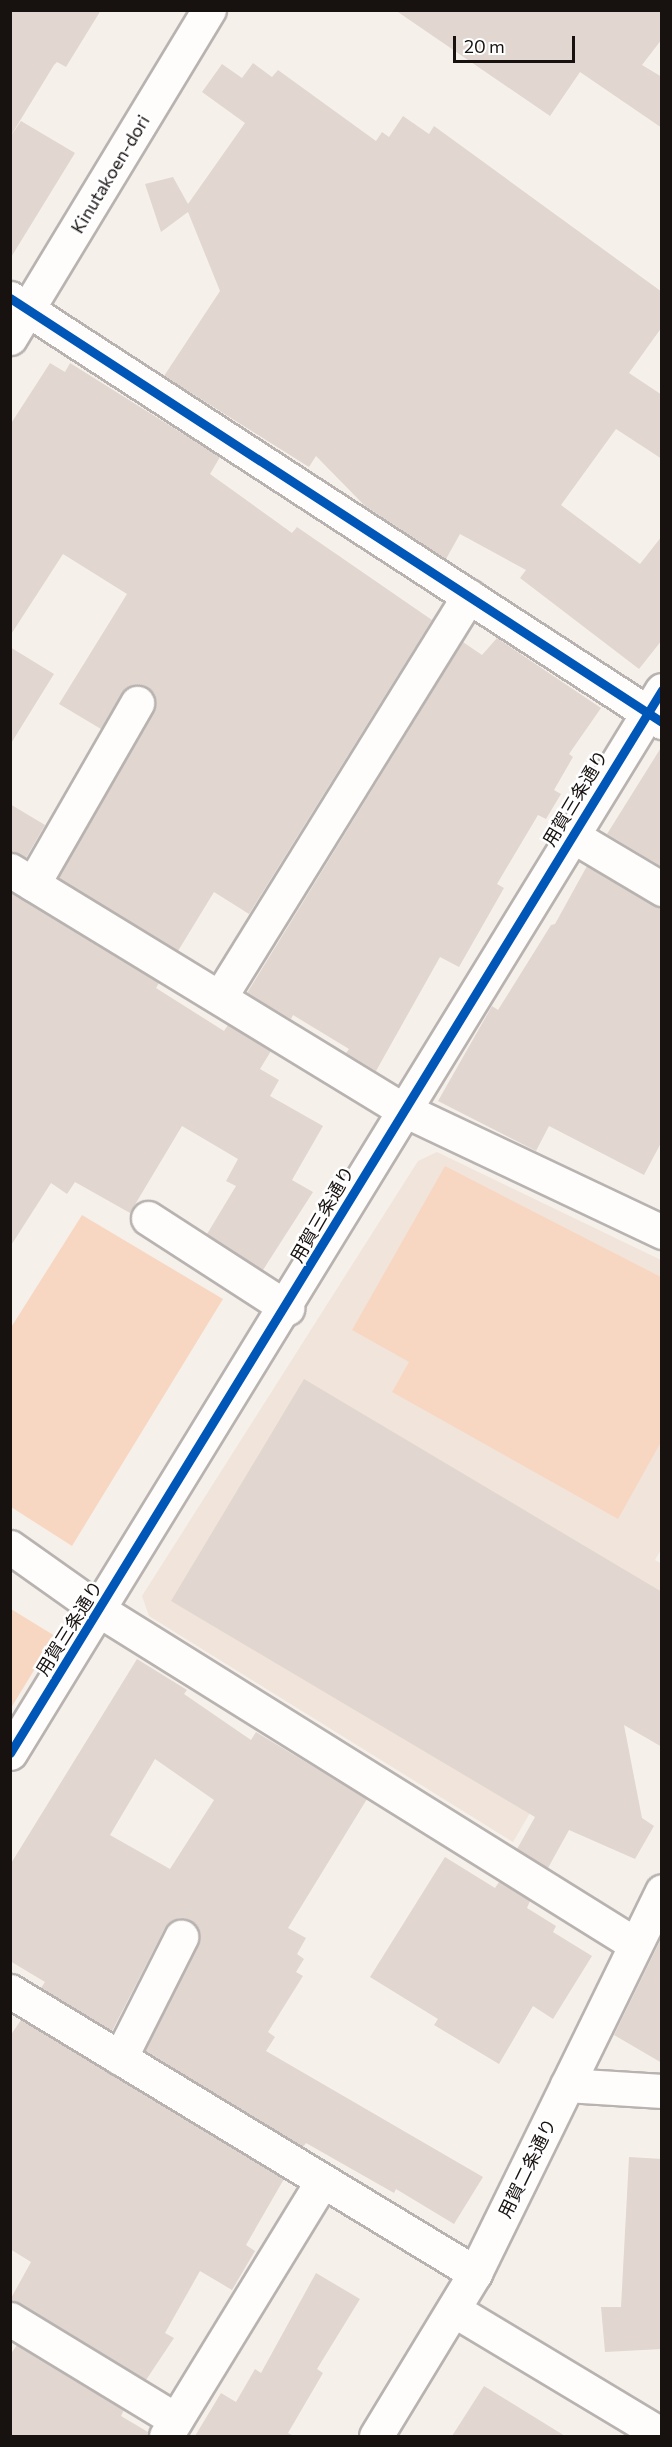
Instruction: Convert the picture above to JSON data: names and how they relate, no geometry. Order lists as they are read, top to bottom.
{
  "streets": {
    "street": ["Kinutakoen-dori", "用賀三条通り", "用賀二条通り"]
  },
  "scale_bar": "20 m"
}
